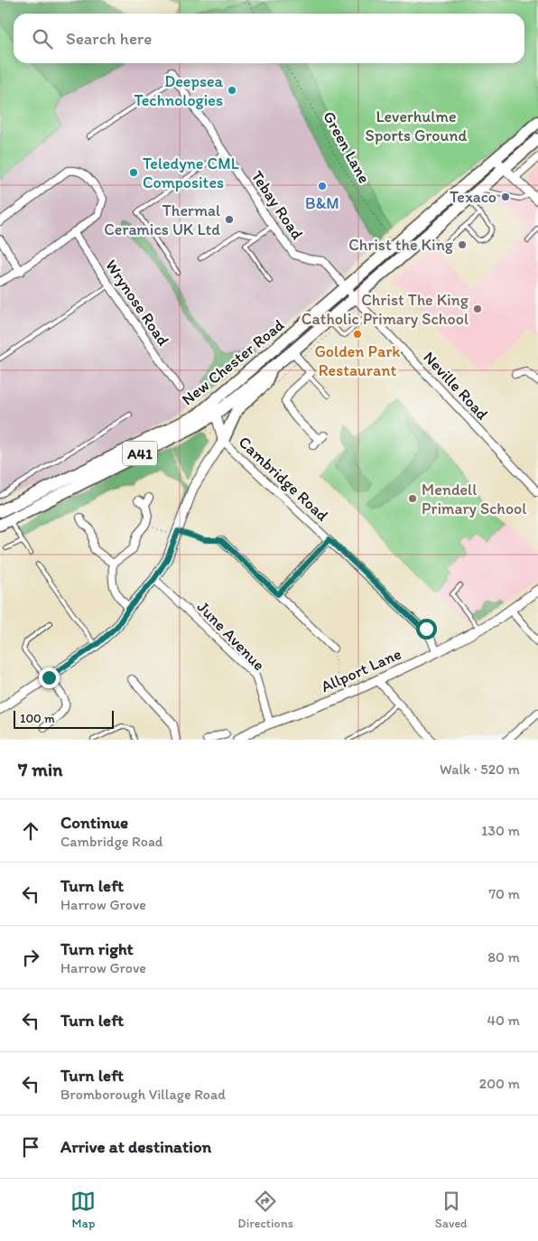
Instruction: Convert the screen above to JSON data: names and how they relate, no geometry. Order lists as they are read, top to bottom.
{
  "streets": {
    "highway": ["New Chester Road", "A41"],
    "street": [
      "Tebay Road",
      "Wrynose Road",
      "Neville Road",
      "Cambridge Road",
      "June Avenue",
      "Allport Lane"
    ],
    "path": ["Green Lane"]
  },
  "crossings": [
    ["Green Lane", "New Chester Road"],
    ["Tebay Road", "New Chester Road"],
    ["Tebay Road", "Neville Road"],
    ["New Chester Road", "Neville Road"],
    ["Cambridge Road", "Allport Lane"],
    ["June Avenue", "Allport Lane"]
  ],
  "parks": ["Leverhulme Sports Ground"],
  "places": [
    "Deepsea Technologies",
    "Teledyne CML Composites",
    "B&M",
    "Texaco",
    "Thermal Ceramics UK Ltd",
    "Christ the King",
    "Christ The King Catholic Primary School",
    "Golden Park Restaurant",
    "Mendell Primary School"
  ],
  "scale_bar": "100 m",
  "page": {
    "search": "Search here",
    "scale": "100 m",
    "heading": ["7 min", "Walk · 520 m"],
    "list": [
      ["Continue", "Cambridge Road", "130 m"],
      ["Turn left", "Harrow Grove", "70 m"],
      ["Turn right", "Harrow Grove", "80 m"],
      ["Turn left", "40 m"],
      ["Turn left", "Bromborough Village Road", "200 m"],
      "Arrive at destination"
    ],
    "nav": ["Map", "Directions", "Saved"]
  }
}
